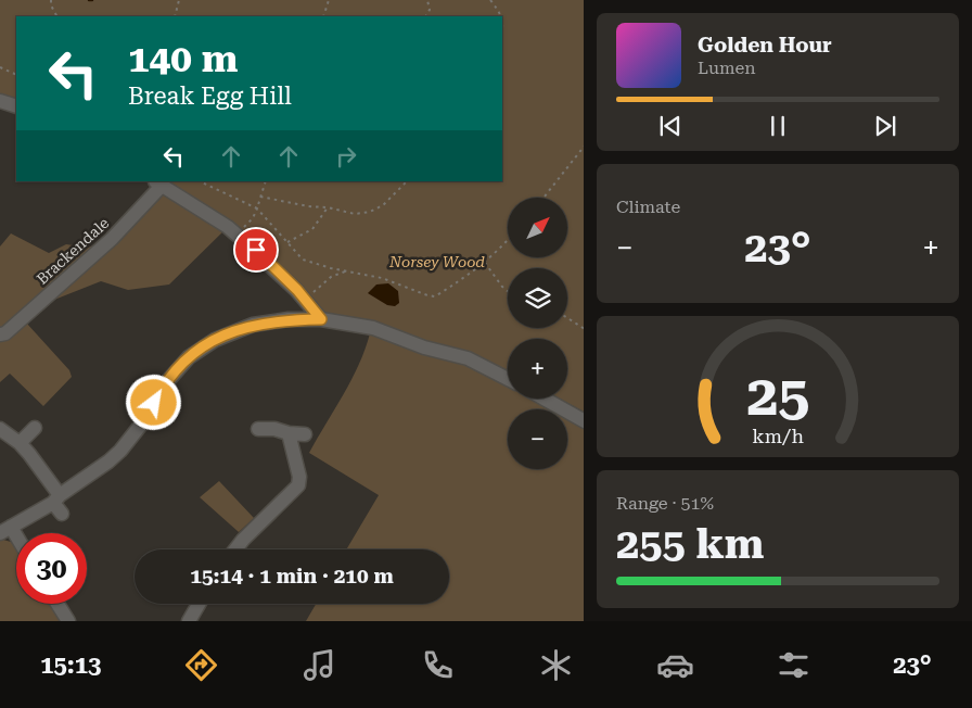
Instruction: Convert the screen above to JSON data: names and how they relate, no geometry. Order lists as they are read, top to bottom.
{
  "streets": {
    "street": ["Brackendale"]
  },
  "parks": ["Norsey Wood"],
  "north": "top right",
  "page": {
    "turn": ["140 m", "Break Egg Hill"],
    "song": ["Golden Hour", "Lumen"],
    "tile": [
      "Climate",
      ["Range · 51%", "255 km"]
    ],
    "map_buttons": ["+", "−"],
    "heat": ["−", "23°", "+"],
    "limit": "30",
    "trip": "15:14 · 1 min · 210 m",
    "tabs": ["15:13", "23°"],
    "gauge": ["25", "km/h"]
  }
}
